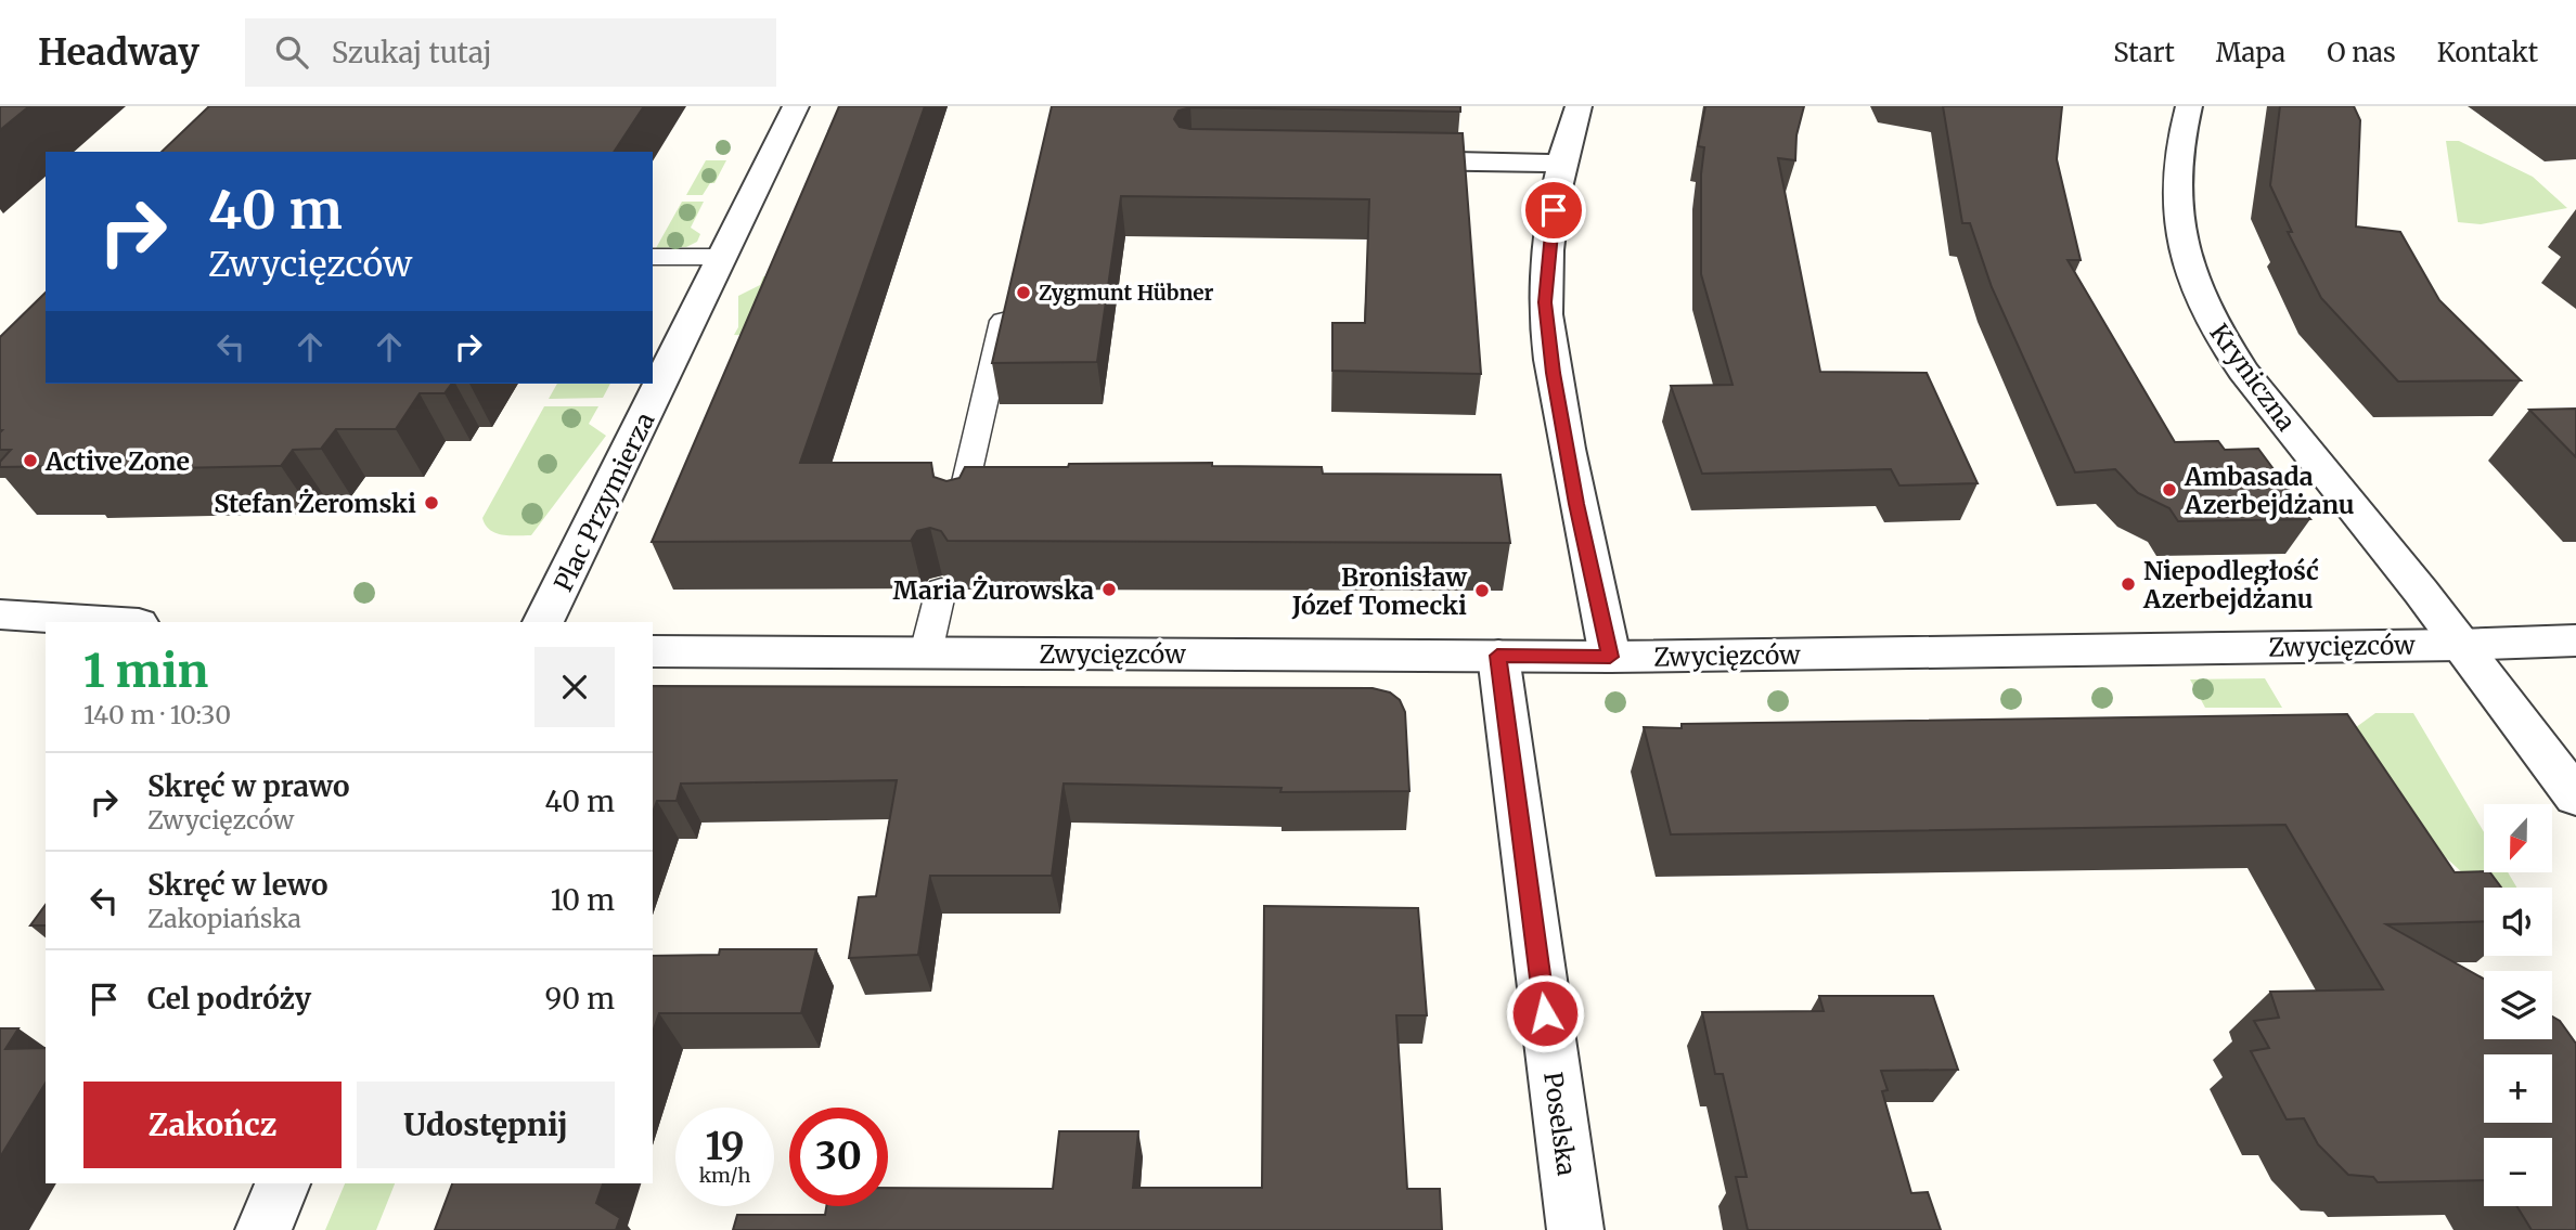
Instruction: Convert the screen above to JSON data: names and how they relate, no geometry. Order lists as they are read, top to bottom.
{
  "streets": {
    "street": [
      "Kryniczna",
      "Plac Przymierza",
      "Zwycięzców",
      "Poselska"
    ]
  },
  "crossings": [
    ["Kryniczna", "Zwycięzców"],
    ["Zwycięzców", "Poselska"]
  ],
  "places": [
    "Zygmunt Hübner",
    "Active Zone",
    "Ambasada Azerbejdżanu",
    "Stefan Żeromski",
    "Niepodległość Azerbejdżanu",
    "Maria Żurowska",
    "Bronisław Józef Tomecki"
  ],
  "north": "bottom",
  "page": {
    "header": "Headway",
    "search": "Szukaj tutaj",
    "nav": [
      "Start",
      "Mapa",
      "O nas",
      "Kontakt"
    ],
    "turn": ["40 m", "Zwycięzców"],
    "heading": ["1 min", "140 m · 10:30"],
    "list": [
      {
        "name": "Skręć w prawo",
        "note": "Zwycięzców",
        "value": "40 m"
      },
      {
        "name": "Skręć w lewo",
        "note": "Zakopiańska",
        "value": "10 m"
      },
      {
        "name": "Cel podróży",
        "value": "90 m"
      }
    ],
    "map_buttons": ["+", "−"],
    "buttons": ["Zakończ", "Udostępnij"],
    "speed": "19 km/h",
    "limit": "30"
  }
}
